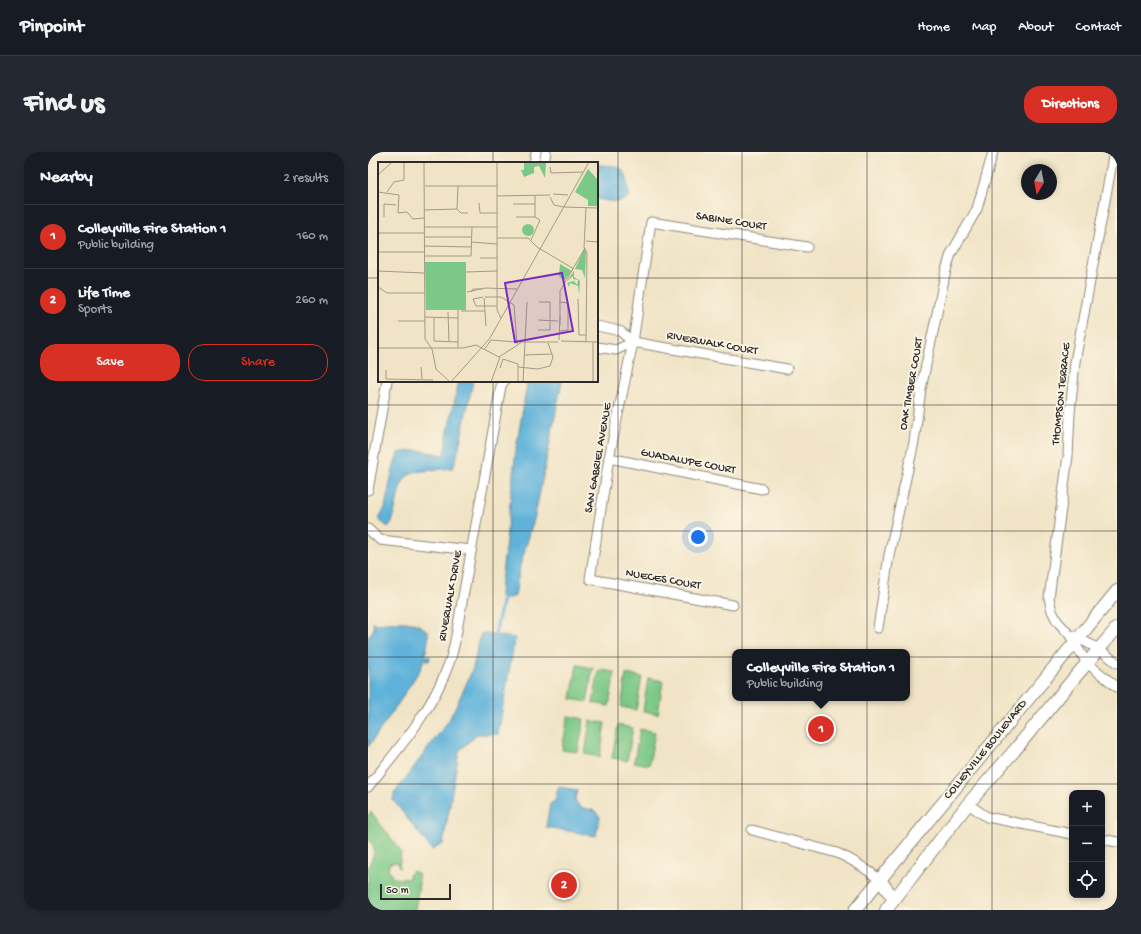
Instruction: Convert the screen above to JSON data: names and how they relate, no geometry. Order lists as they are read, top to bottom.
{
  "streets": {
    "main road": ["COLLEYVILLE BOULEVARD"],
    "street": [
      "SABINE COURT",
      "RIVERWALK COURT",
      "OAK TIMBER COURT",
      "THOMPSON TERRACE",
      "SAN GABRIEL AVENUE",
      "GUADALUPE COURT",
      "NUECES COURT",
      "RIVERWALK DRIVE"
    ]
  },
  "crossings": [
    ["SABINE COURT", "SAN GABRIEL AVENUE"],
    ["RIVERWALK COURT", "SAN GABRIEL AVENUE"],
    ["THOMPSON TERRACE", "COLLEYVILLE BOULEVARD"],
    ["SAN GABRIEL AVENUE", "GUADALUPE COURT"],
    ["SAN GABRIEL AVENUE", "NUECES COURT"]
  ],
  "scale_bar": "50 m",
  "north": "bottom",
  "page": {
    "header": "Pinpoint",
    "nav": [
      "Home",
      "Map",
      "About",
      "Contact"
    ],
    "buttons": [
      "Directions",
      ["Save", "Share"]
    ],
    "title": "Find us",
    "heading": ["Nearby", "2 results"],
    "list": [
      {
        "mark": "1",
        "name": "Colleyville Fire Station 1",
        "note": "Public building",
        "value": "160 m"
      },
      {
        "mark": "2",
        "name": "Life Time",
        "note": "Sports",
        "value": "260 m"
      }
    ],
    "popup": ["Colleyville Fire Station 1", "Public building"],
    "pins": ["1", "2"],
    "map_buttons": ["+", "−"],
    "scale": "50 m"
  }
}
